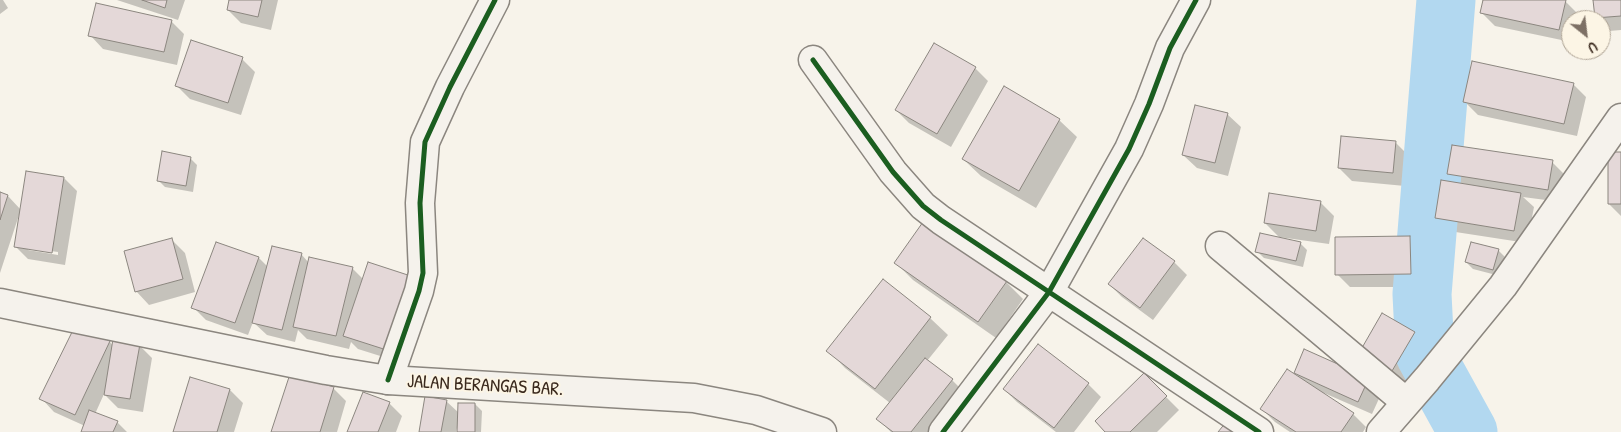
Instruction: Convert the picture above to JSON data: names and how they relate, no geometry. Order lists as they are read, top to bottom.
{
  "streets": {
    "street": ["JALAN BERANGAS BAR."]
  },
  "north": "bottom right"
}
